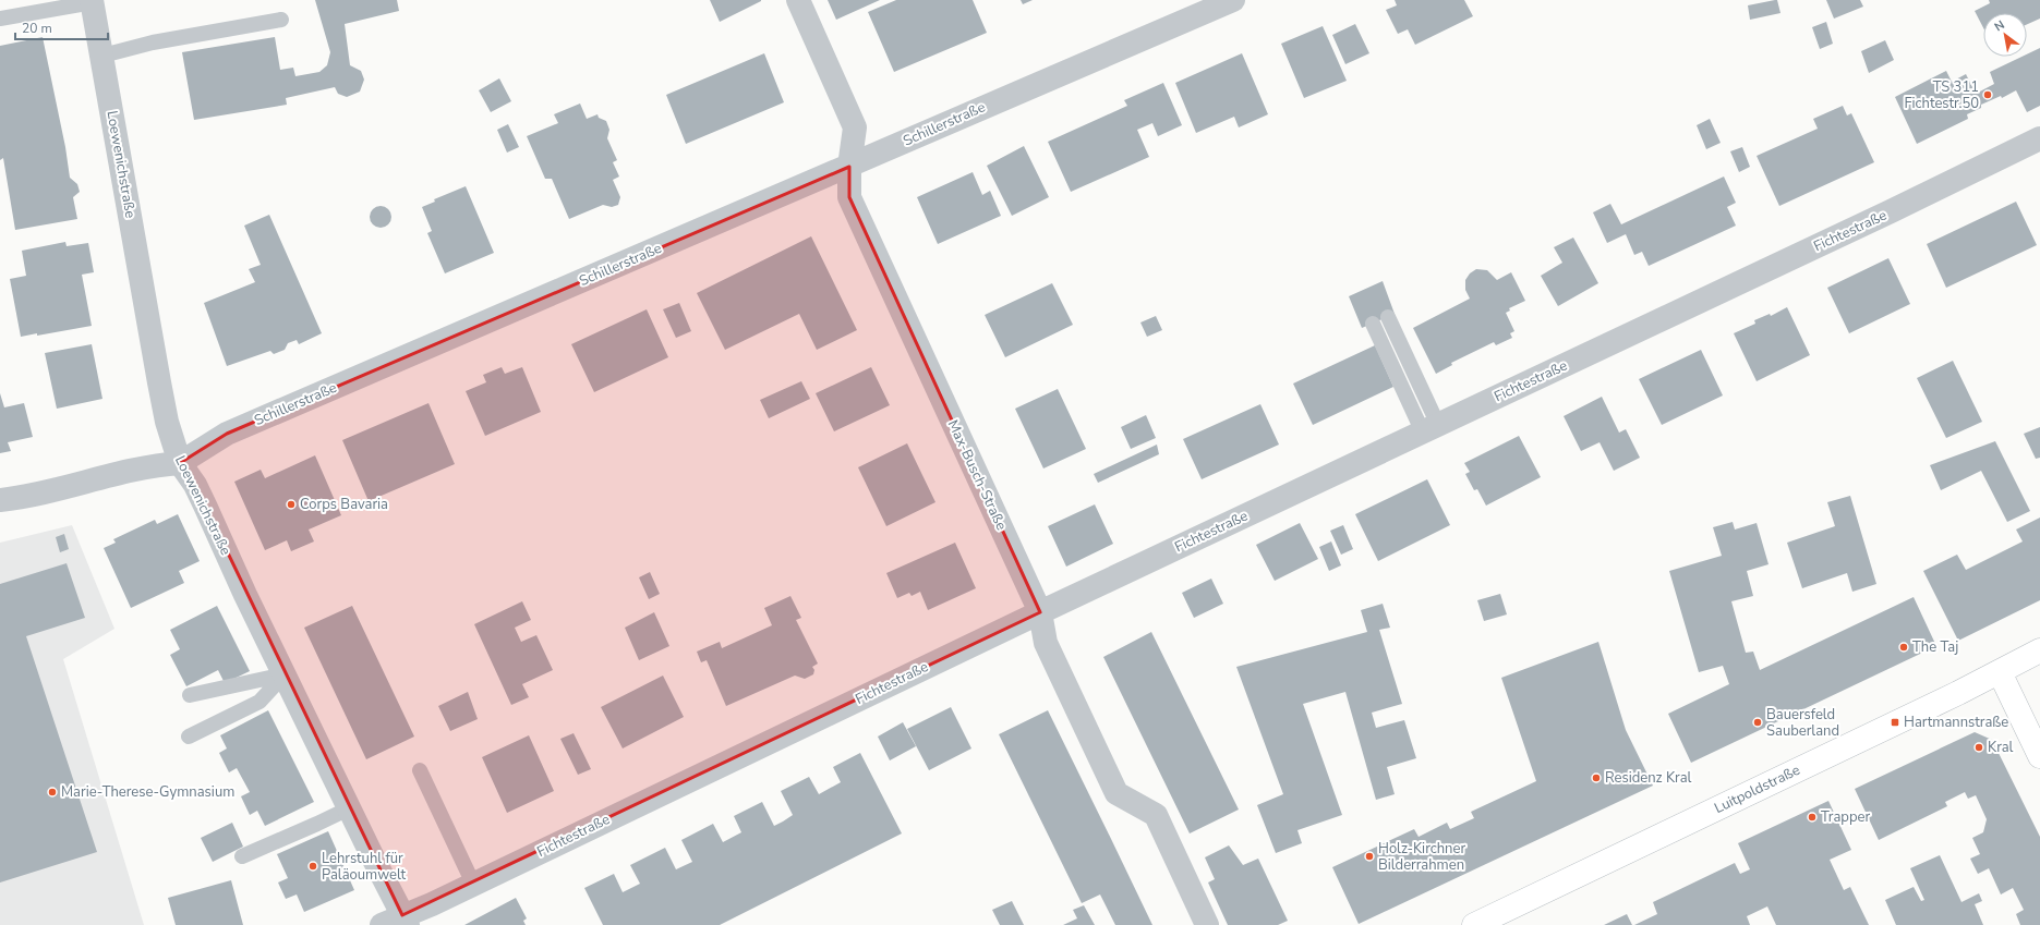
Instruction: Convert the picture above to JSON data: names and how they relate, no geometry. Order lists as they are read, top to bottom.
{
  "streets": {
    "main road": ["Luitpoldstraße"],
    "street": [
      "Schillerstraße",
      "Loewenichstraße",
      "Fichtestraße",
      "Max-Busch-Straße"
    ]
  },
  "crossings": [
    ["Schillerstraße", "Loewenichstraße"],
    ["Schillerstraße", "Max-Busch-Straße"],
    ["Loewenichstraße", "Fichtestraße"],
    ["Fichtestraße", "Max-Busch-Straße"]
  ],
  "places": {
    "other": [
      "TS 311 Fichtestr.50",
      "Corps Bavaria",
      "The Taj",
      "Bauersfeld Sauberland",
      "Kral",
      "Residenz Kral",
      "Marie-Therese-Gymnasium",
      "Trapper",
      "Holz-Kirchner Bilderrahmen",
      "Lehrstuhl für Paläoumwelt"
    ],
    "transit": ["Hartmannstraße"]
  },
  "scale_bar": "20 m",
  "north": "top left"
}
